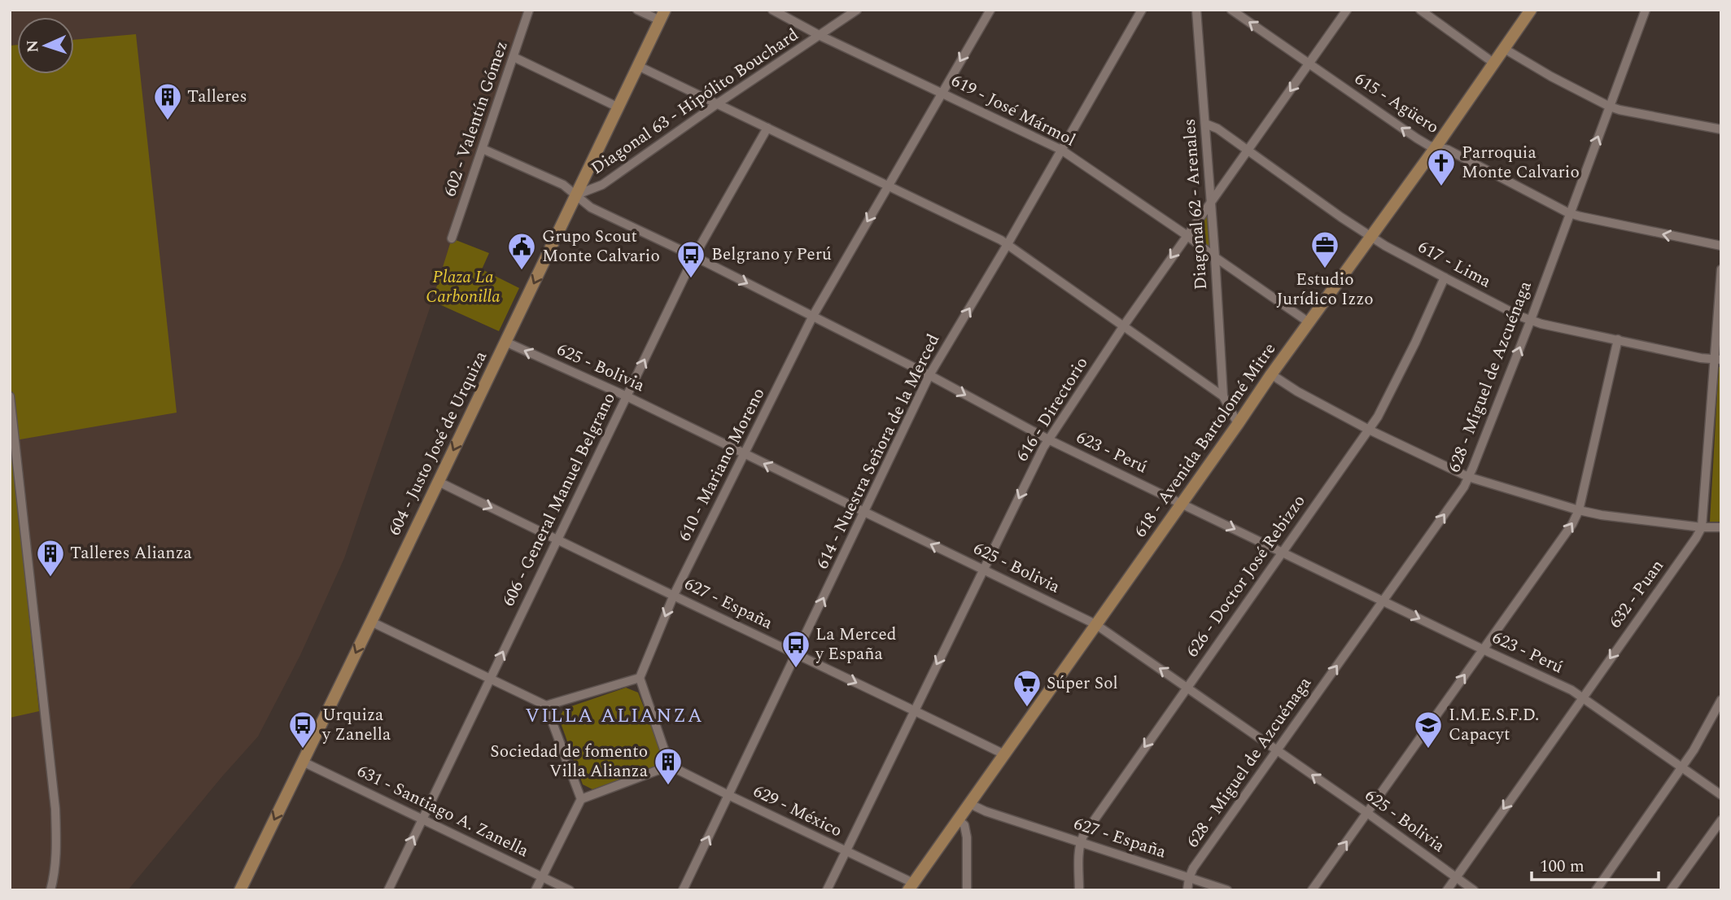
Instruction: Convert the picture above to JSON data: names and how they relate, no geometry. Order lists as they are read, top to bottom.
{
  "streets": {
    "main road": ["618 - Avenida Bartolomé Mitre", "604 - Justo José de Urquiza"],
    "street": [
      "Diagonal 63 - Hipólito Bouchard",
      "615 - Agüero",
      "619 - José Mármol",
      "602 - Valentín Gómez",
      "Diagonal 62 - Arenales",
      "617 - Lima",
      "625 - Bolivia",
      "628 - Miguel de Azcuénaga",
      "616 - Directorio",
      "614 - Nuestra Señora de la Merced",
      "623 - Perú",
      "610 - Mariano Moreno",
      "606 - General Manuel Belgrano",
      "626 - Doctor José Rebizzo",
      "632 - Puan",
      "627 - España",
      "631 - Santiago A. Zanella",
      "629 - México"
    ]
  },
  "crossings": [
    ["Diagonal 63 - Hipólito Bouchard", "619 - José Mármol"],
    ["Diagonal 63 - Hipólito Bouchard", "604 - Justo José de Urquiza"],
    ["Diagonal 63 - Hipólito Bouchard", "623 - Perú"],
    ["615 - Agüero", "628 - Miguel de Azcuénaga"],
    ["615 - Agüero", "616 - Directorio"],
    ["615 - Agüero", "618 - Avenida Bartolomé Mitre"],
    ["619 - José Mármol", "Diagonal 62 - Arenales"],
    ["619 - José Mármol", "616 - Directorio"],
    ["619 - José Mármol", "618 - Avenida Bartolomé Mitre"],
    ["619 - José Mármol", "614 - Nuestra Señora de la Merced"],
    ["619 - José Mármol", "610 - Mariano Moreno"],
    ["602 - Valentín Gómez", "623 - Perú"],
    ["Diagonal 62 - Arenales", "617 - Lima"],
    ["Diagonal 62 - Arenales", "616 - Directorio"],
    ["617 - Lima", "628 - Miguel de Azcuénaga"],
    ["617 - Lima", "616 - Directorio"],
    ["617 - Lima", "618 - Avenida Bartolomé Mitre"],
    ["617 - Lima", "626 - Doctor José Rebizzo"],
    ["617 - Lima", "632 - Puan"],
    ["625 - Bolivia", "628 - Miguel de Azcuénaga"],
    ["625 - Bolivia", "616 - Directorio"],
    ["625 - Bolivia", "618 - Avenida Bartolomé Mitre"],
    ["625 - Bolivia", "604 - Justo José de Urquiza"],
    ["625 - Bolivia", "614 - Nuestra Señora de la Merced"],
    ["625 - Bolivia", "610 - Mariano Moreno"],
    ["625 - Bolivia", "606 - General Manuel Belgrano"],
    ["625 - Bolivia", "626 - Doctor José Rebizzo"],
    ["625 - Bolivia", "632 - Puan"],
    ["628 - Miguel de Azcuénaga", "623 - Perú"],
    ["628 - Miguel de Azcuénaga", "627 - España"],
    ["616 - Directorio", "623 - Perú"],
    ["616 - Directorio", "627 - España"],
    ["616 - Directorio", "629 - México"],
    ["618 - Avenida Bartolomé Mitre", "623 - Perú"],
    ["618 - Avenida Bartolomé Mitre", "627 - España"],
    ["618 - Avenida Bartolomé Mitre", "629 - México"],
    ["604 - Justo José de Urquiza", "623 - Perú"],
    ["604 - Justo José de Urquiza", "627 - España"],
    ["604 - Justo José de Urquiza", "631 - Santiago A. Zanella"],
    ["614 - Nuestra Señora de la Merced", "623 - Perú"],
    ["614 - Nuestra Señora de la Merced", "627 - España"],
    ["614 - Nuestra Señora de la Merced", "629 - México"],
    ["623 - Perú", "610 - Mariano Moreno"],
    ["623 - Perú", "606 - General Manuel Belgrano"],
    ["623 - Perú", "626 - Doctor José Rebizzo"],
    ["623 - Perú", "632 - Puan"],
    ["610 - Mariano Moreno", "627 - España"],
    ["606 - General Manuel Belgrano", "627 - España"],
    ["606 - General Manuel Belgrano", "631 - Santiago A. Zanella"],
    ["626 - Doctor José Rebizzo", "627 - España"]
  ],
  "one_way": [
    "615 - Agüero",
    "625 - Bolivia",
    "628 - Miguel de Azcuénaga",
    "616 - Directorio",
    "604 - Justo José de Urquiza",
    "614 - Nuestra Señora de la Merced",
    "623 - Perú",
    "610 - Mariano Moreno",
    "606 - General Manuel Belgrano",
    "632 - Puan"
  ],
  "districts": ["VILLA ALIANZA"],
  "parks": ["Plaza La Carbonilla"],
  "places": {
    "building": ["Talleres", "Talleres Alianza", "Sociedad de fomento Villa Alianza"],
    "church": ["Parroquia Monte Calvario"],
    "office": ["Estudio Jurídico Izzo"],
    "public building": ["Grupo Scout Monte Calvario"],
    "bus stop": ["Belgrano y Perú", "La Merced y España", "Urquiza y Zanella"],
    "supermarket": ["Súper Sol"],
    "school or university": ["I.M.E.S.F.D. Capacyt"]
  },
  "scale_bar": "100 m",
  "north": "left"
}
